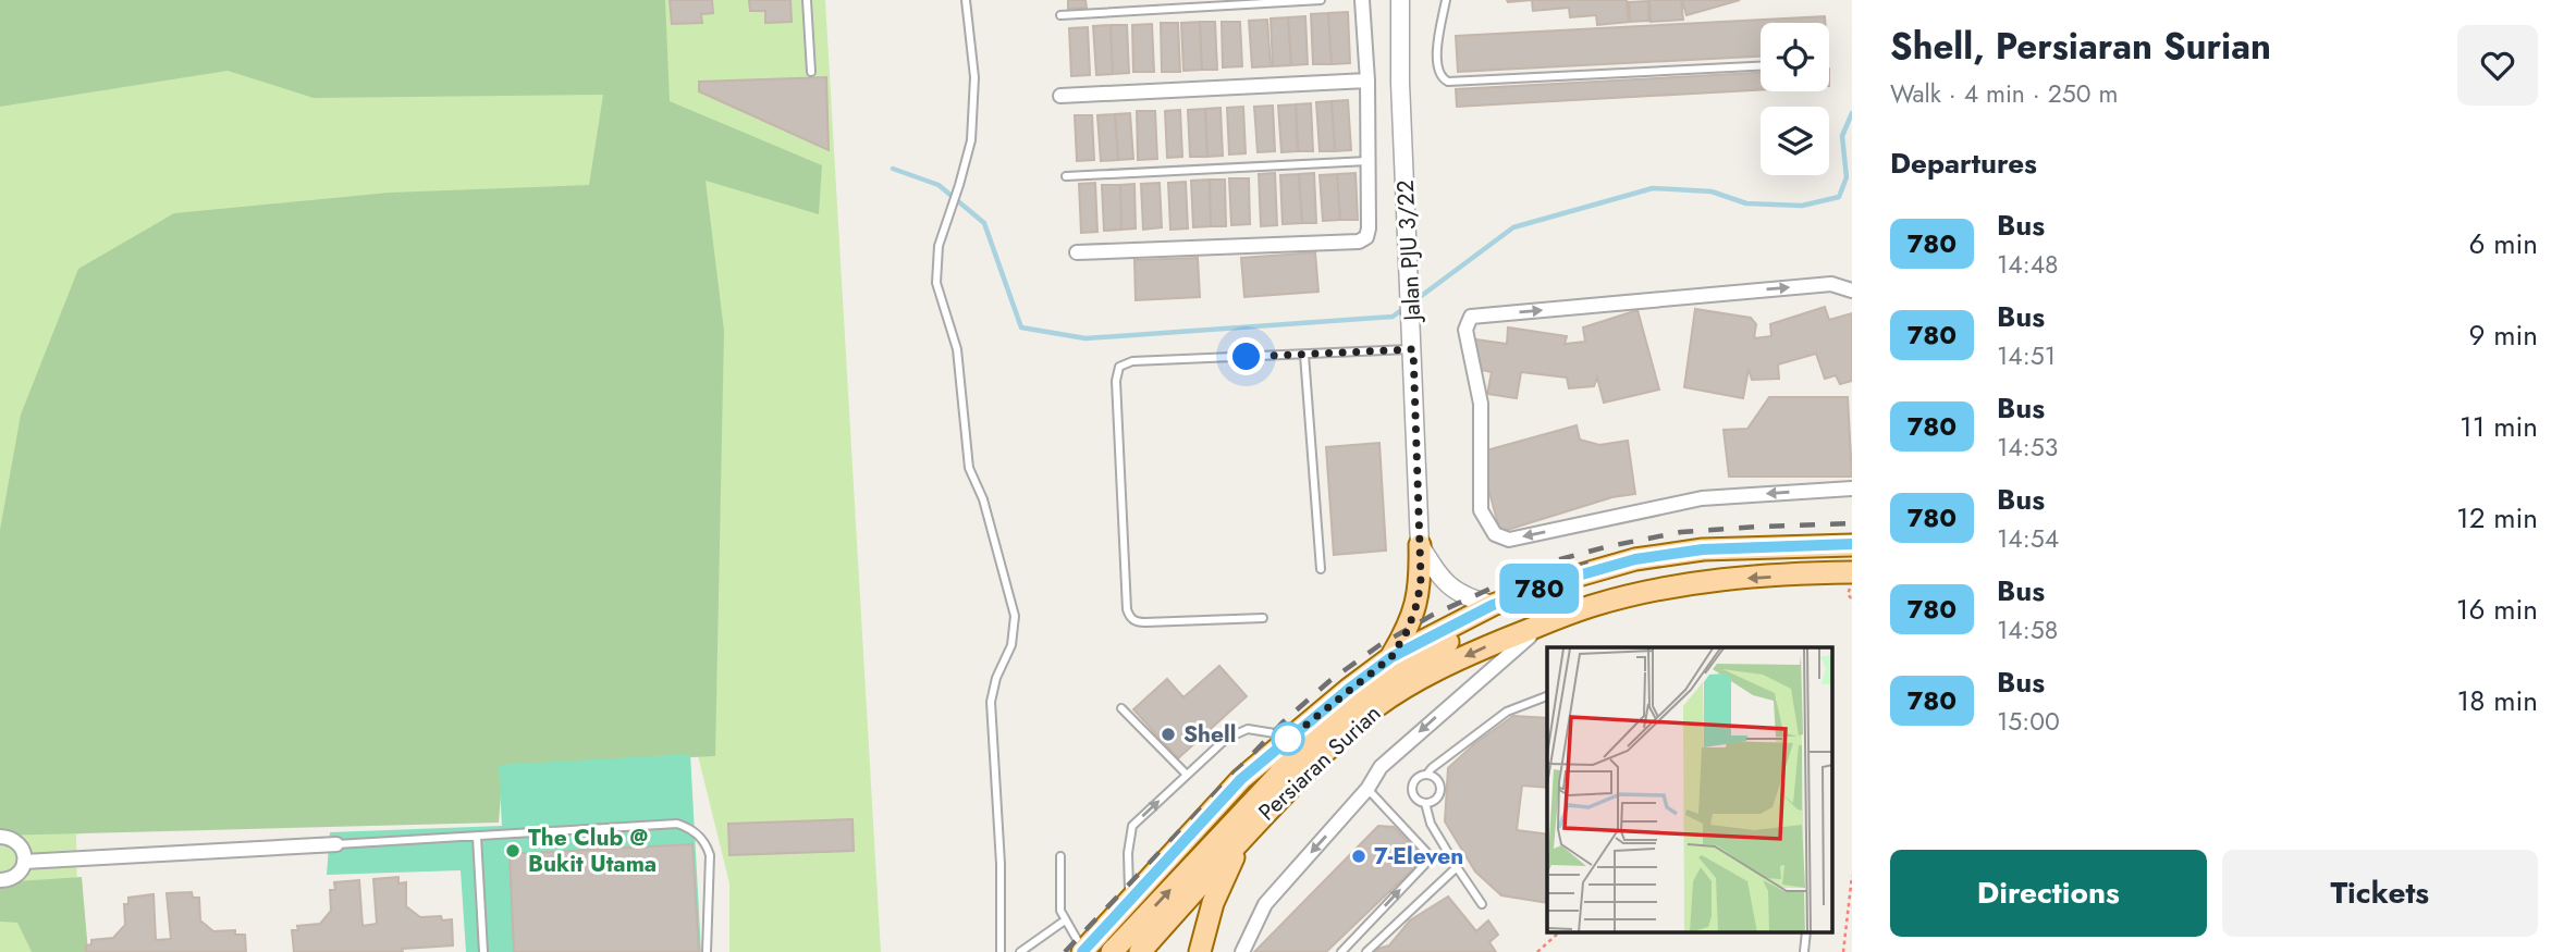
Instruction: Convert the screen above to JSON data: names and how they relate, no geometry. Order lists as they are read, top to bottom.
{
  "streets": {
    "main road": ["Persiaran Surian"],
    "street": ["Jalan PJU 3/22"]
  },
  "places": ["Shell", "The Club @ Bukit Utama", "7-Eleven"],
  "lines": ["bus line 780"],
  "page": {
    "on_map": "780",
    "heading": [
      ["Shell, Persiaran Surian", "Walk · 4 min · 250 m"],
      "Departures"
    ],
    "list": [
      {
        "mark": "780",
        "name": "Bus",
        "note": "14:48",
        "value": "6 min"
      },
      {
        "mark": "780",
        "name": "Bus",
        "note": "14:51",
        "value": "9 min"
      },
      {
        "mark": "780",
        "name": "Bus",
        "note": "14:53",
        "value": "11 min"
      },
      {
        "mark": "780",
        "name": "Bus",
        "note": "14:54",
        "value": "12 min"
      },
      {
        "mark": "780",
        "name": "Bus",
        "note": "14:58",
        "value": "16 min"
      },
      {
        "mark": "780",
        "name": "Bus",
        "note": "15:00",
        "value": "18 min"
      }
    ],
    "buttons": ["Directions", "Tickets"]
  }
}
